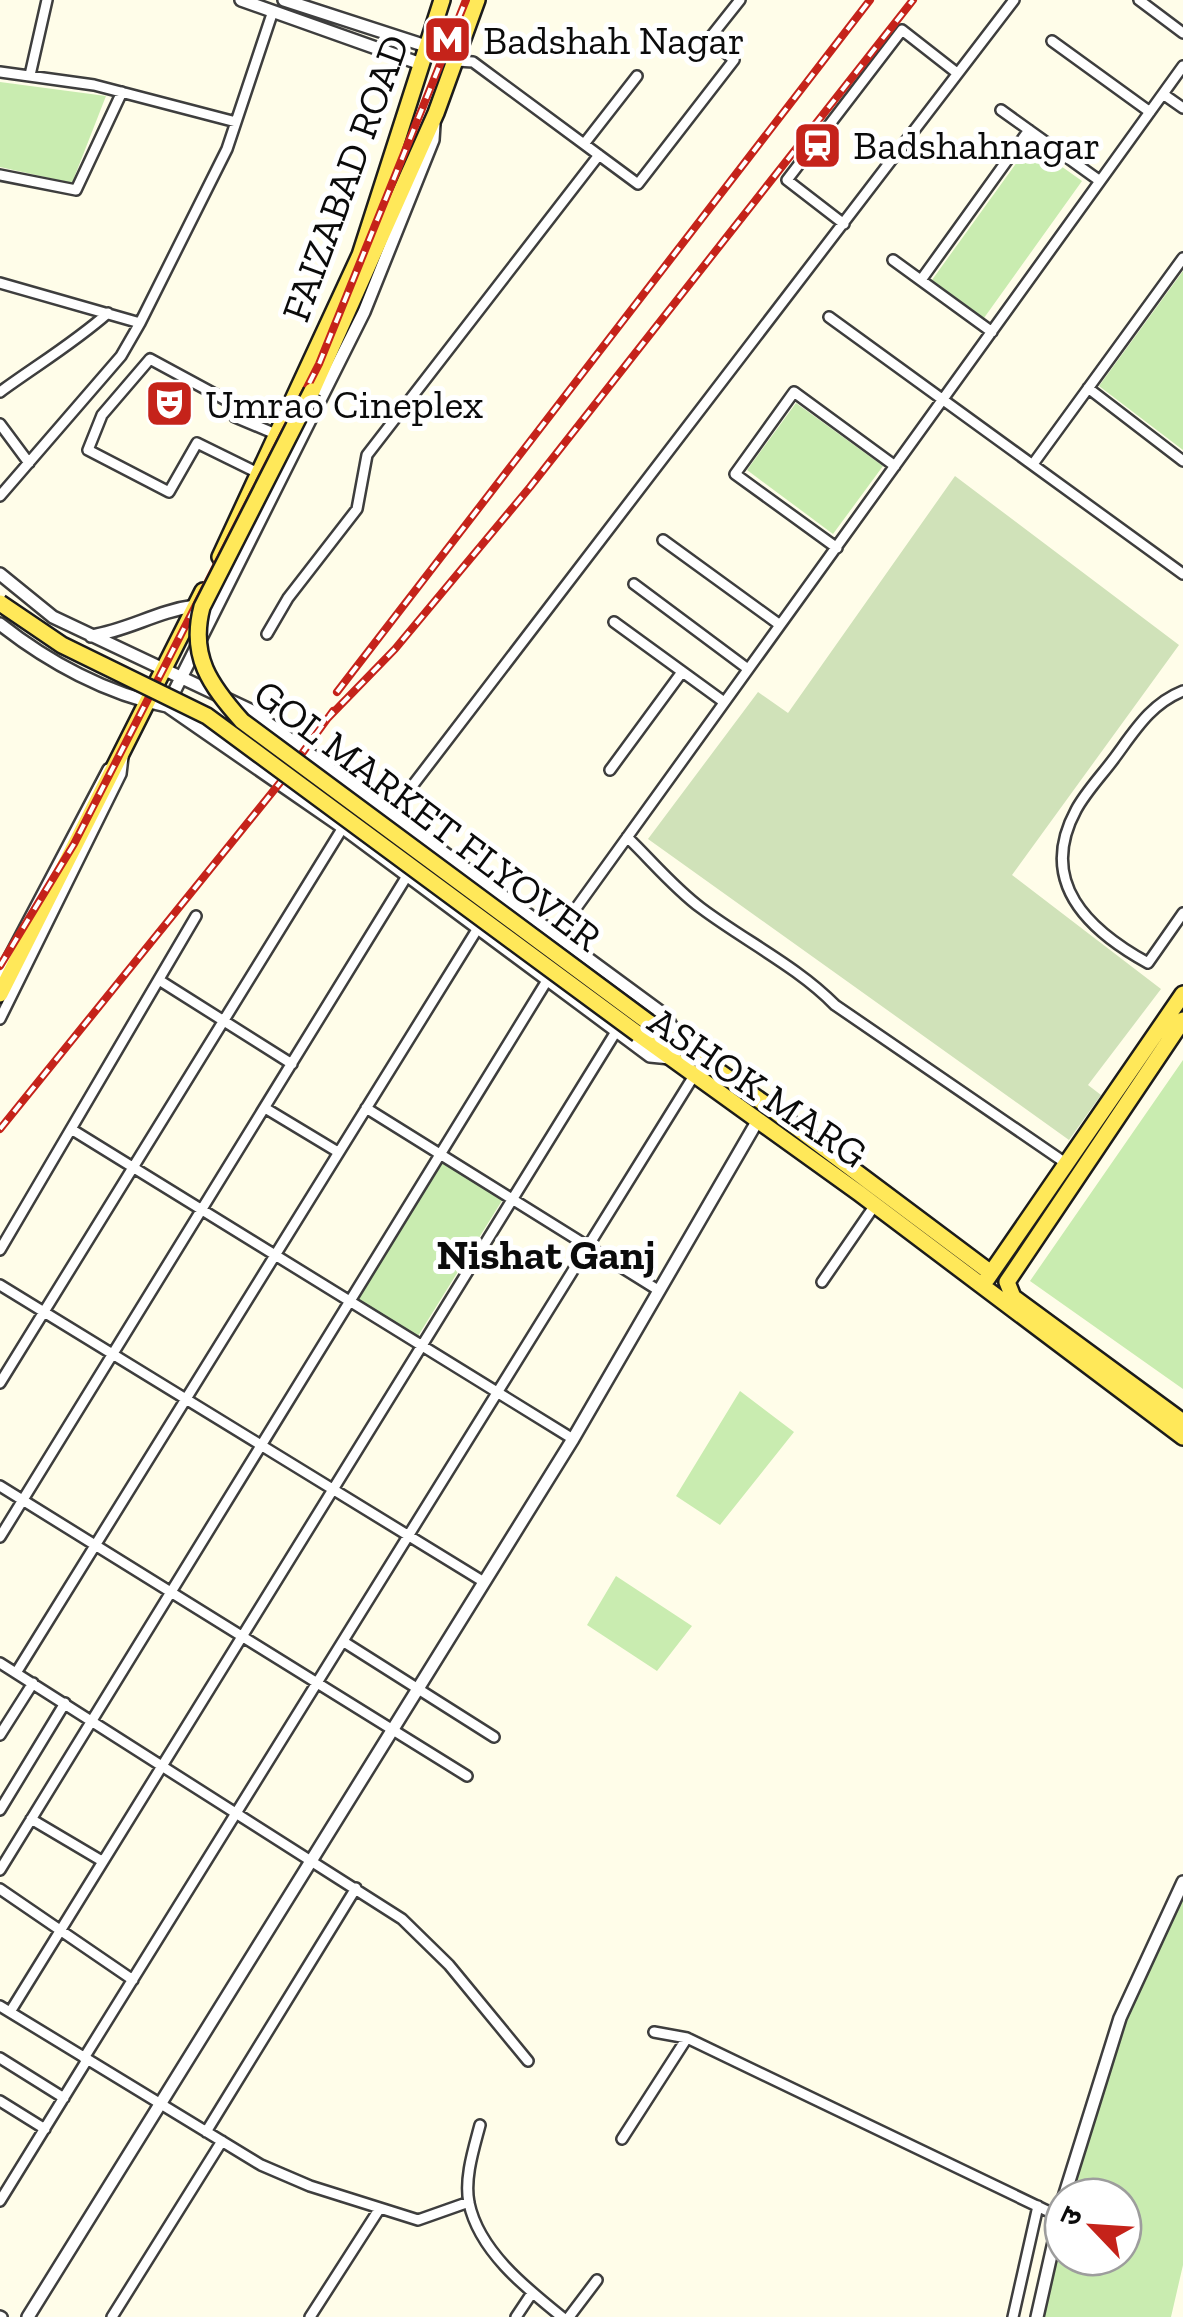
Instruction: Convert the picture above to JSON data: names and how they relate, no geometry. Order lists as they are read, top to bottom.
{
  "streets": {
    "main road": ["FAIZABAD ROAD", "GOL MARKET FLYOVER", "ASHOK MARG"]
  },
  "crossings": [
    ["FAIZABAD ROAD", "GOL MARKET FLYOVER"],
    ["FAIZABAD ROAD", "ASHOK MARG"],
    ["GOL MARKET FLYOVER", "ASHOK MARG"]
  ],
  "districts": ["Nishat Ganj"],
  "places": {
    "metro station": ["Badshah Nagar"],
    "station": ["Badshahnagar"],
    "theatre": ["Umrao Cineplex"]
  },
  "north": "top left"
}
